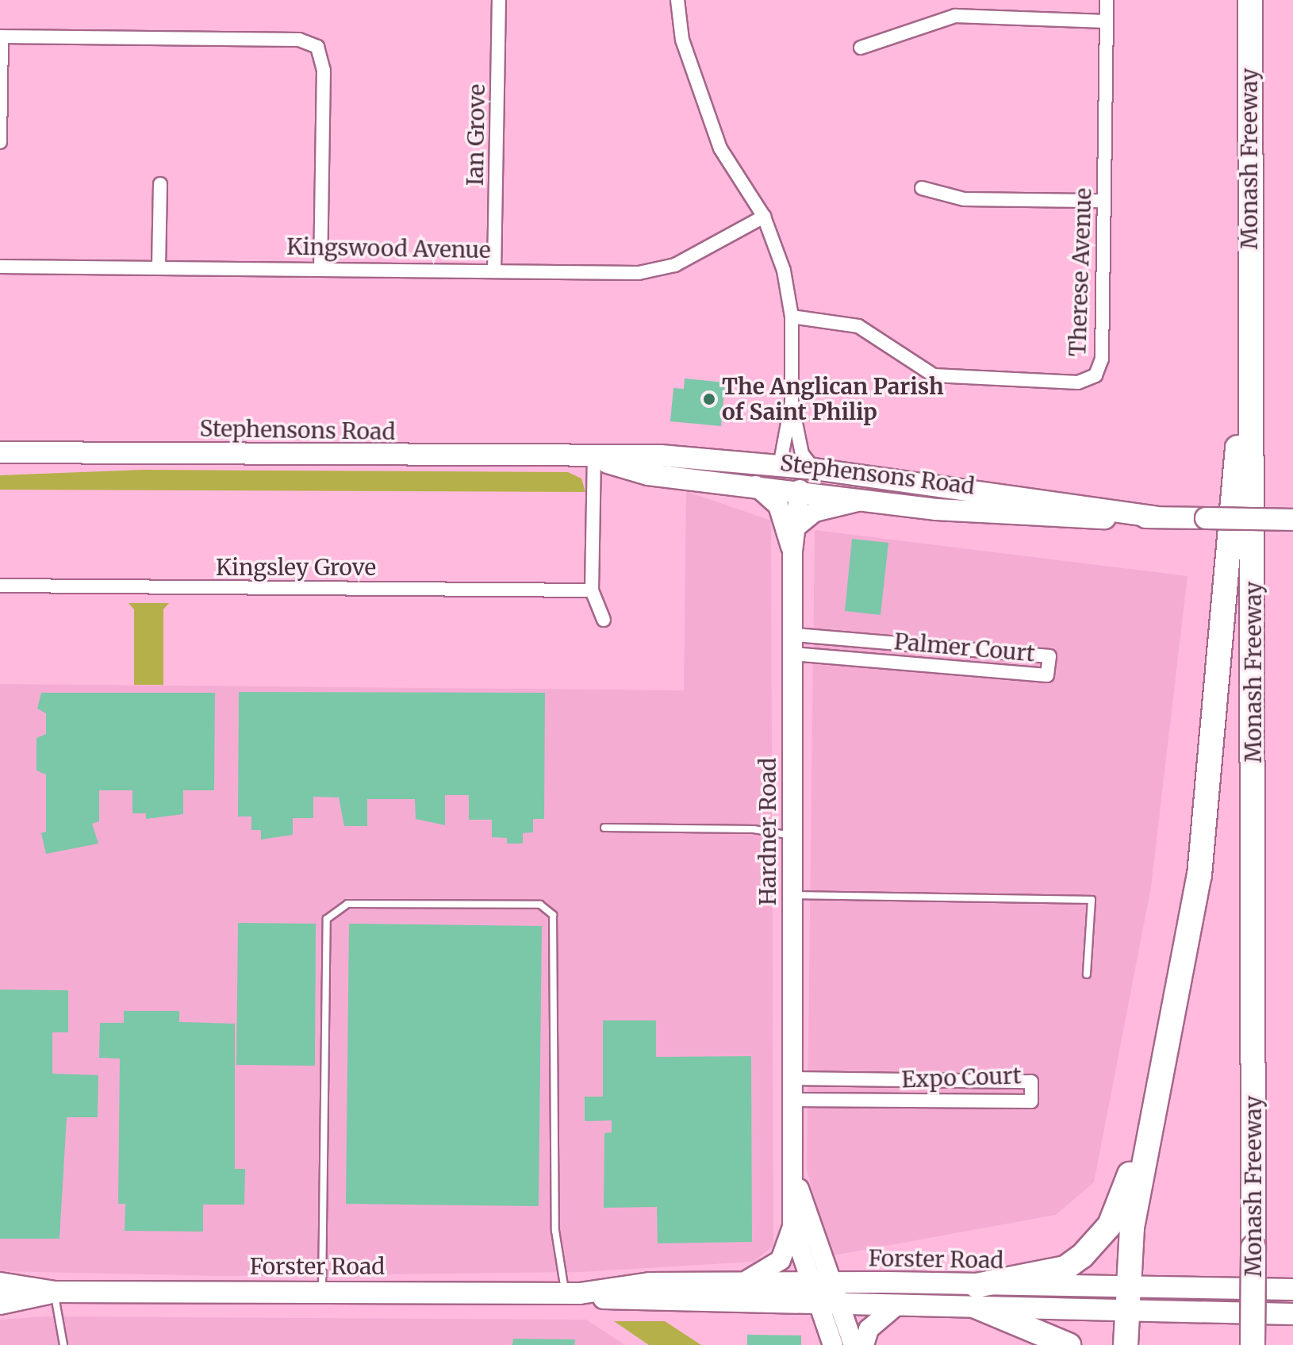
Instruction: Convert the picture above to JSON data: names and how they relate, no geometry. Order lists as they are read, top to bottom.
{
  "streets": {
    "highway": ["Monash Freeway"],
    "main road": ["Stephensons Road", "Forster Road"],
    "street": [
      "Ian Grove",
      "Kingswood Avenue",
      "Therese Avenue",
      "Kingsley Grove",
      "Palmer Court",
      "Hardner Road",
      "Expo Court"
    ]
  },
  "crossings": [
    ["Ian Grove", "Kingswood Avenue"],
    ["Stephensons Road", "Hardner Road"],
    ["Palmer Court", "Hardner Road"],
    ["Hardner Road", "Expo Court"],
    ["Hardner Road", "Forster Road"]
  ],
  "places": ["The Anglican Parish of Saint Philip"]
}
